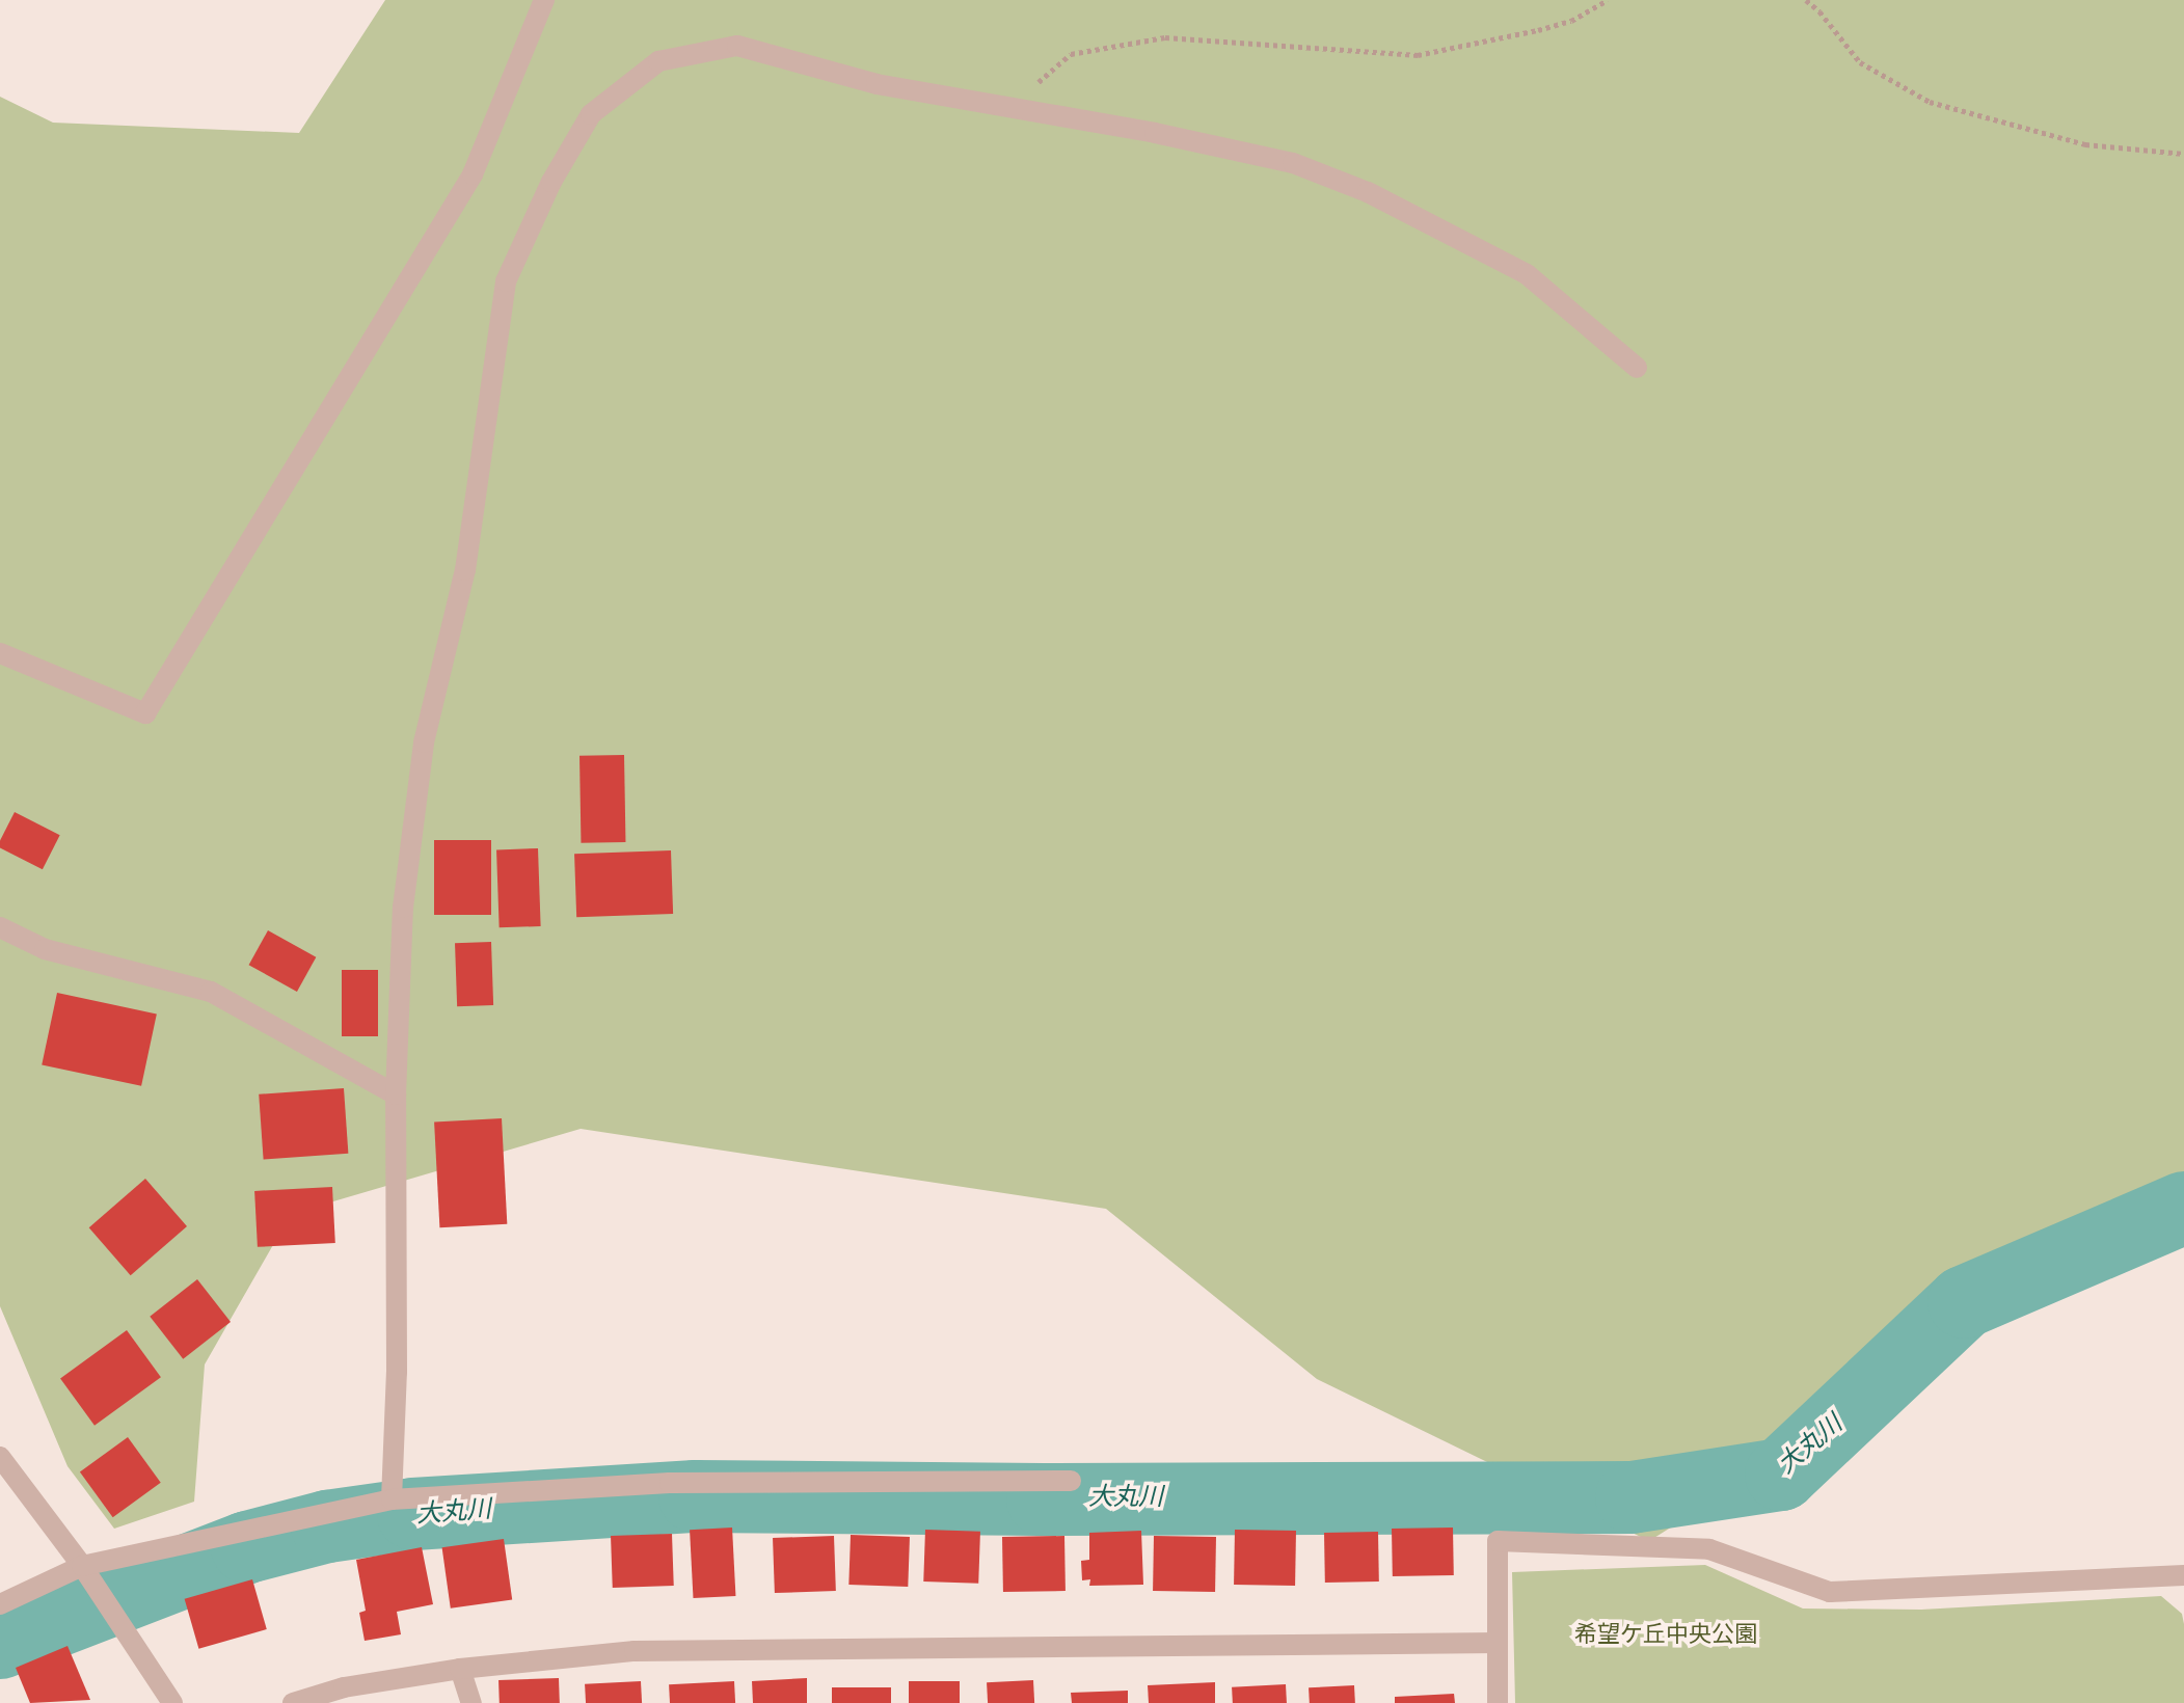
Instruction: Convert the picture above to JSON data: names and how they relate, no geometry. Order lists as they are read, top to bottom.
{
  "water": ["大丸川"],
  "parks": ["希望ケ丘中央公園"]
}
